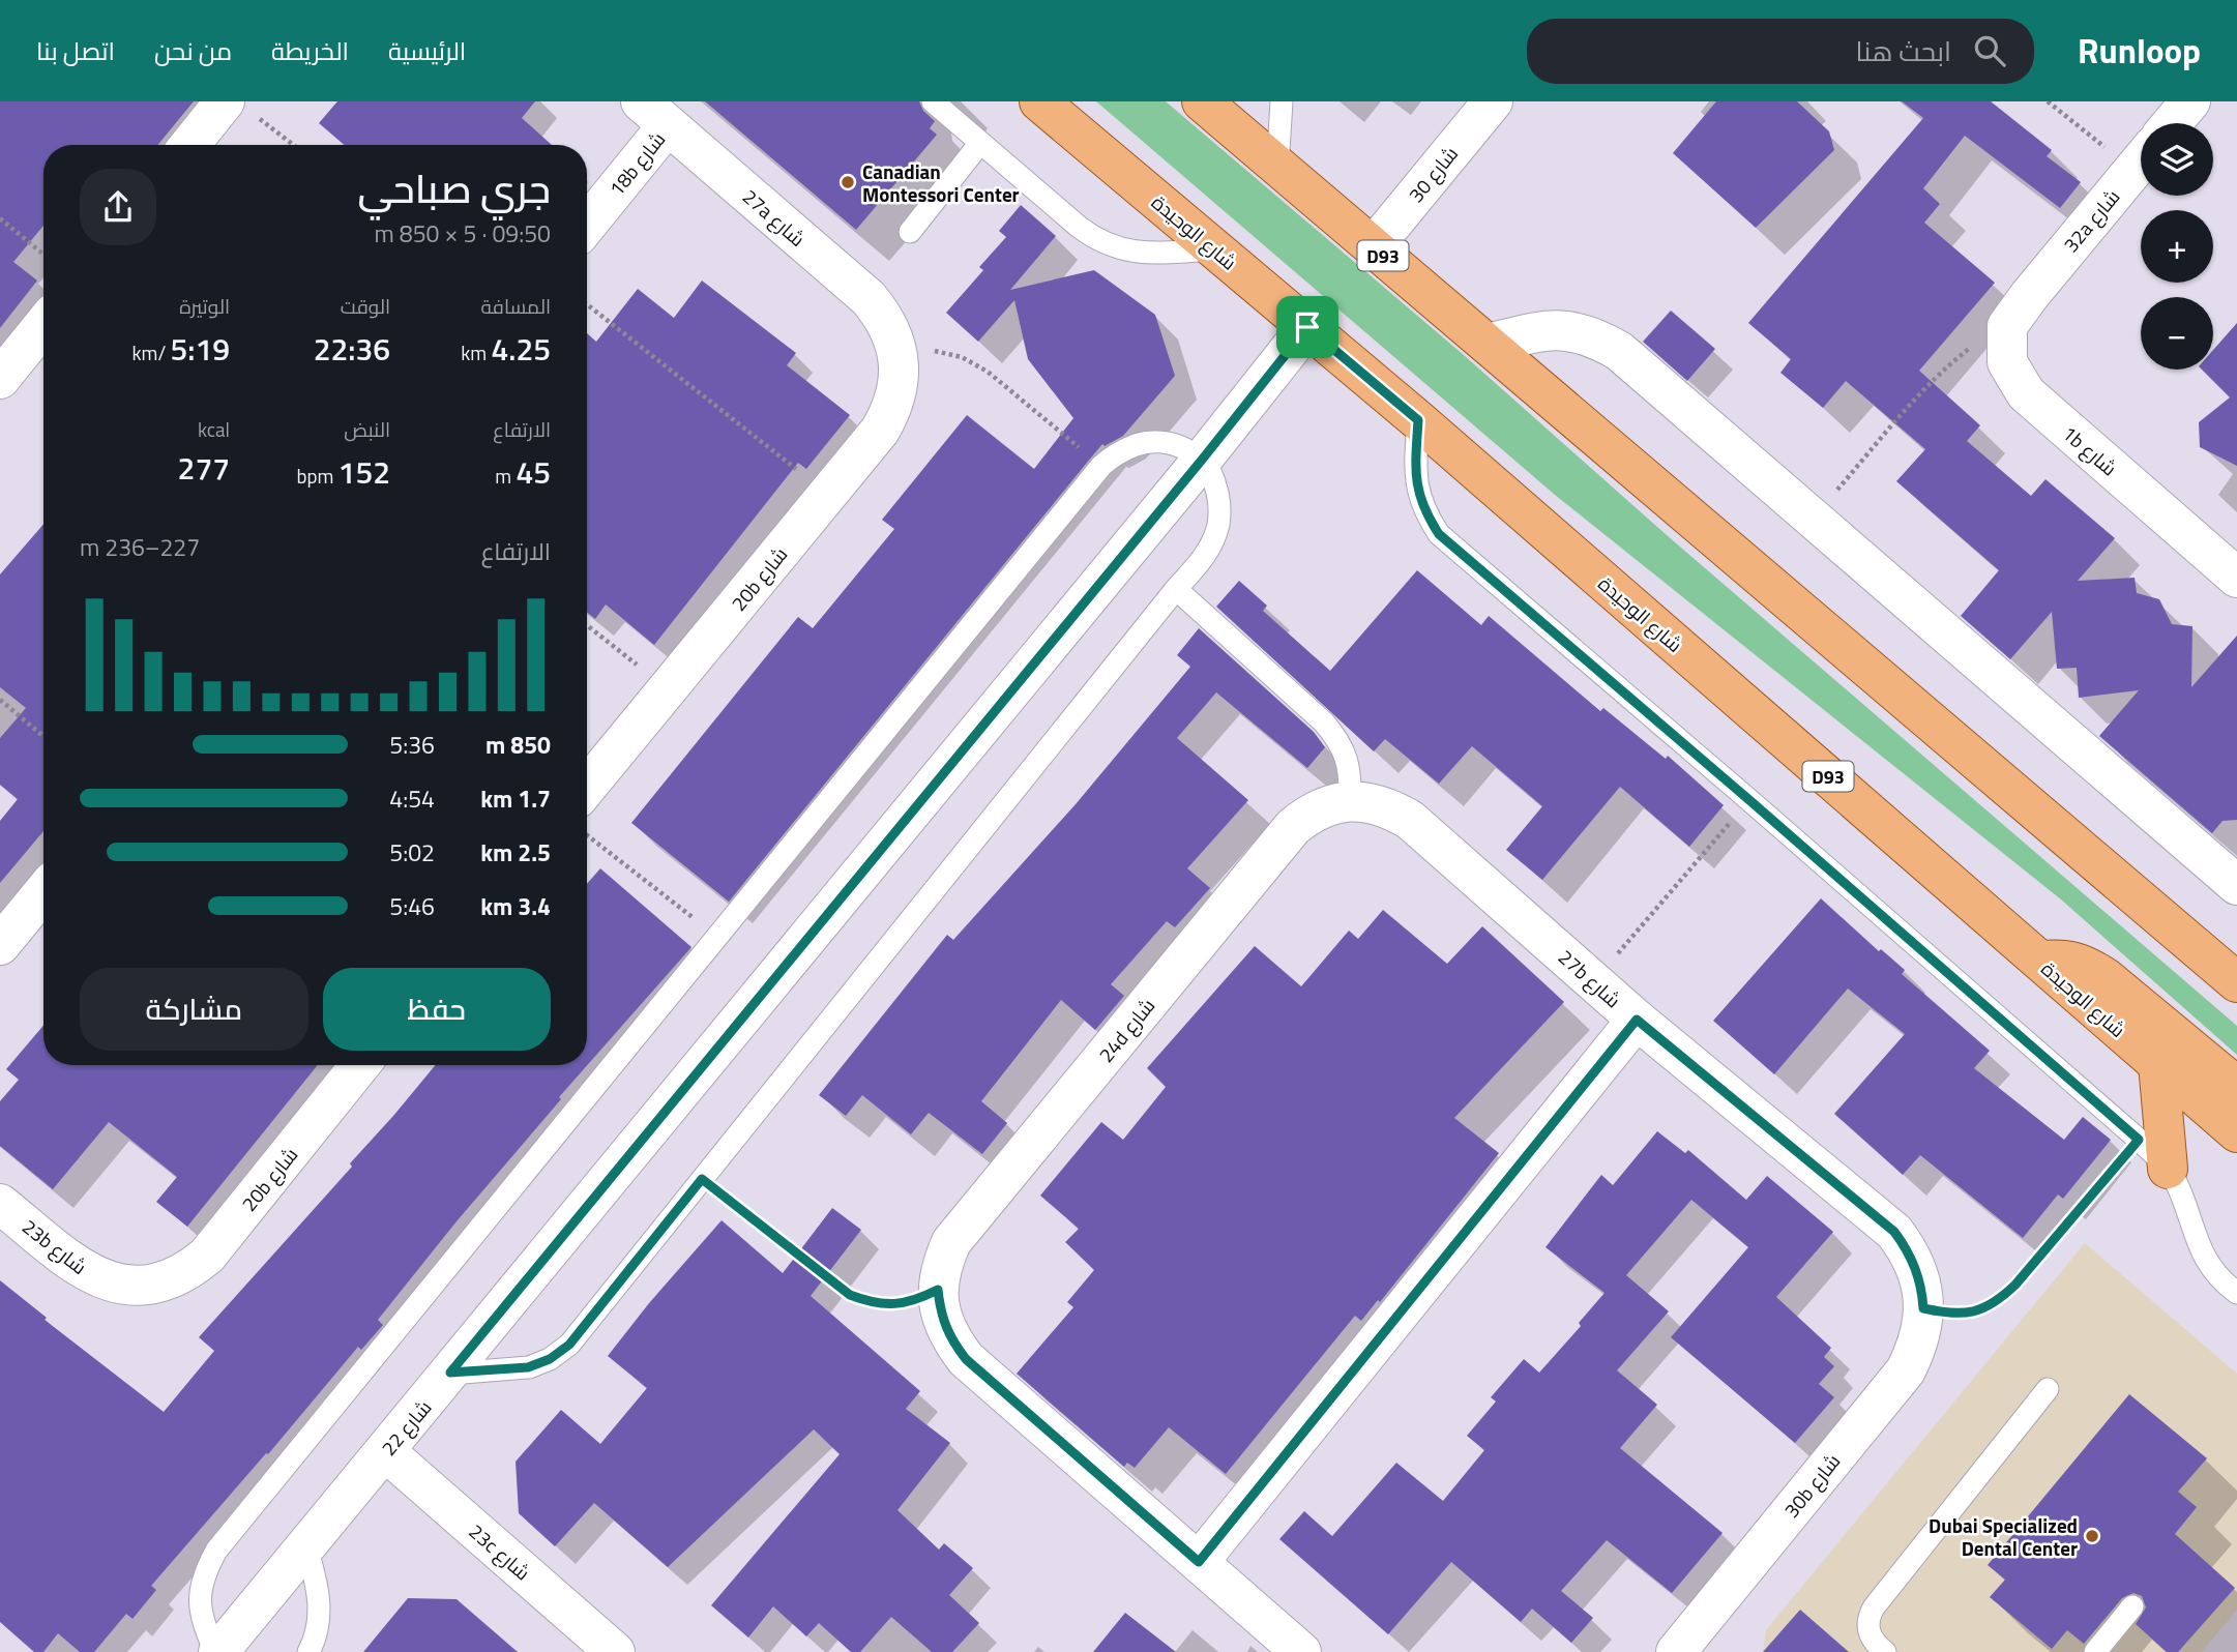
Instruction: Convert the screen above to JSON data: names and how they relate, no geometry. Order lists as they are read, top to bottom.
{
  "streets": {
    "main road": ["شارع الوحيدة", "D93"],
    "street": [
      "18b شارع",
      "شارع 30",
      "27a شارع",
      "32a شارع",
      "1b شارع",
      "20b شارع",
      "27b شارع",
      "24d شارع",
      "23b شارع",
      "شارع 22",
      "30b شارع",
      "23c شارع"
    ]
  },
  "crossings": [
    ["18b شارع", "27a شارع"],
    ["شارع 30", "D93"],
    ["27a شارع", "20b شارع"],
    ["32a شارع", "1b شارع"],
    ["شارع الوحيدة", "شارع 22"],
    ["20b شارع", "23b شارع"],
    ["27b شارع", "24d شارع"],
    ["27b شارع", "30b شارع"],
    ["شارع 22", "23c شارع"]
  ],
  "places": ["Canadian Montessori Center", "Dubai Specialized Dental Center"],
  "page": {
    "header": "Runloop",
    "search": "ابحث هنا",
    "nav": [
      "الرئيسية",
      "الخريطة",
      "من نحن",
      "اتصل بنا"
    ],
    "map_buttons": ["+", "−"],
    "heading": ["جري صباحي", "09:50 · 5 × 850 m"],
    "stats": [
      ["المسافة", "4.25 km"],
      ["الوقت", "22:36"],
      ["الوتيرة", "5:19 /km"],
      ["الارتفاع", "45 m"],
      ["النبض", "152 bpm"],
      ["kcal", "277"]
    ],
    "chart": ["الارتفاع", "227–236 m"],
    "list": [
      {
        "name": "850 m",
        "note": "5:36"
      },
      {
        "name": "1.7 km",
        "note": "4:54"
      },
      {
        "name": "2.5 km",
        "note": "5:02"
      },
      {
        "name": "3.4 km",
        "note": "5:46"
      }
    ],
    "buttons": ["حفظ", "مشاركة"]
  }
}
